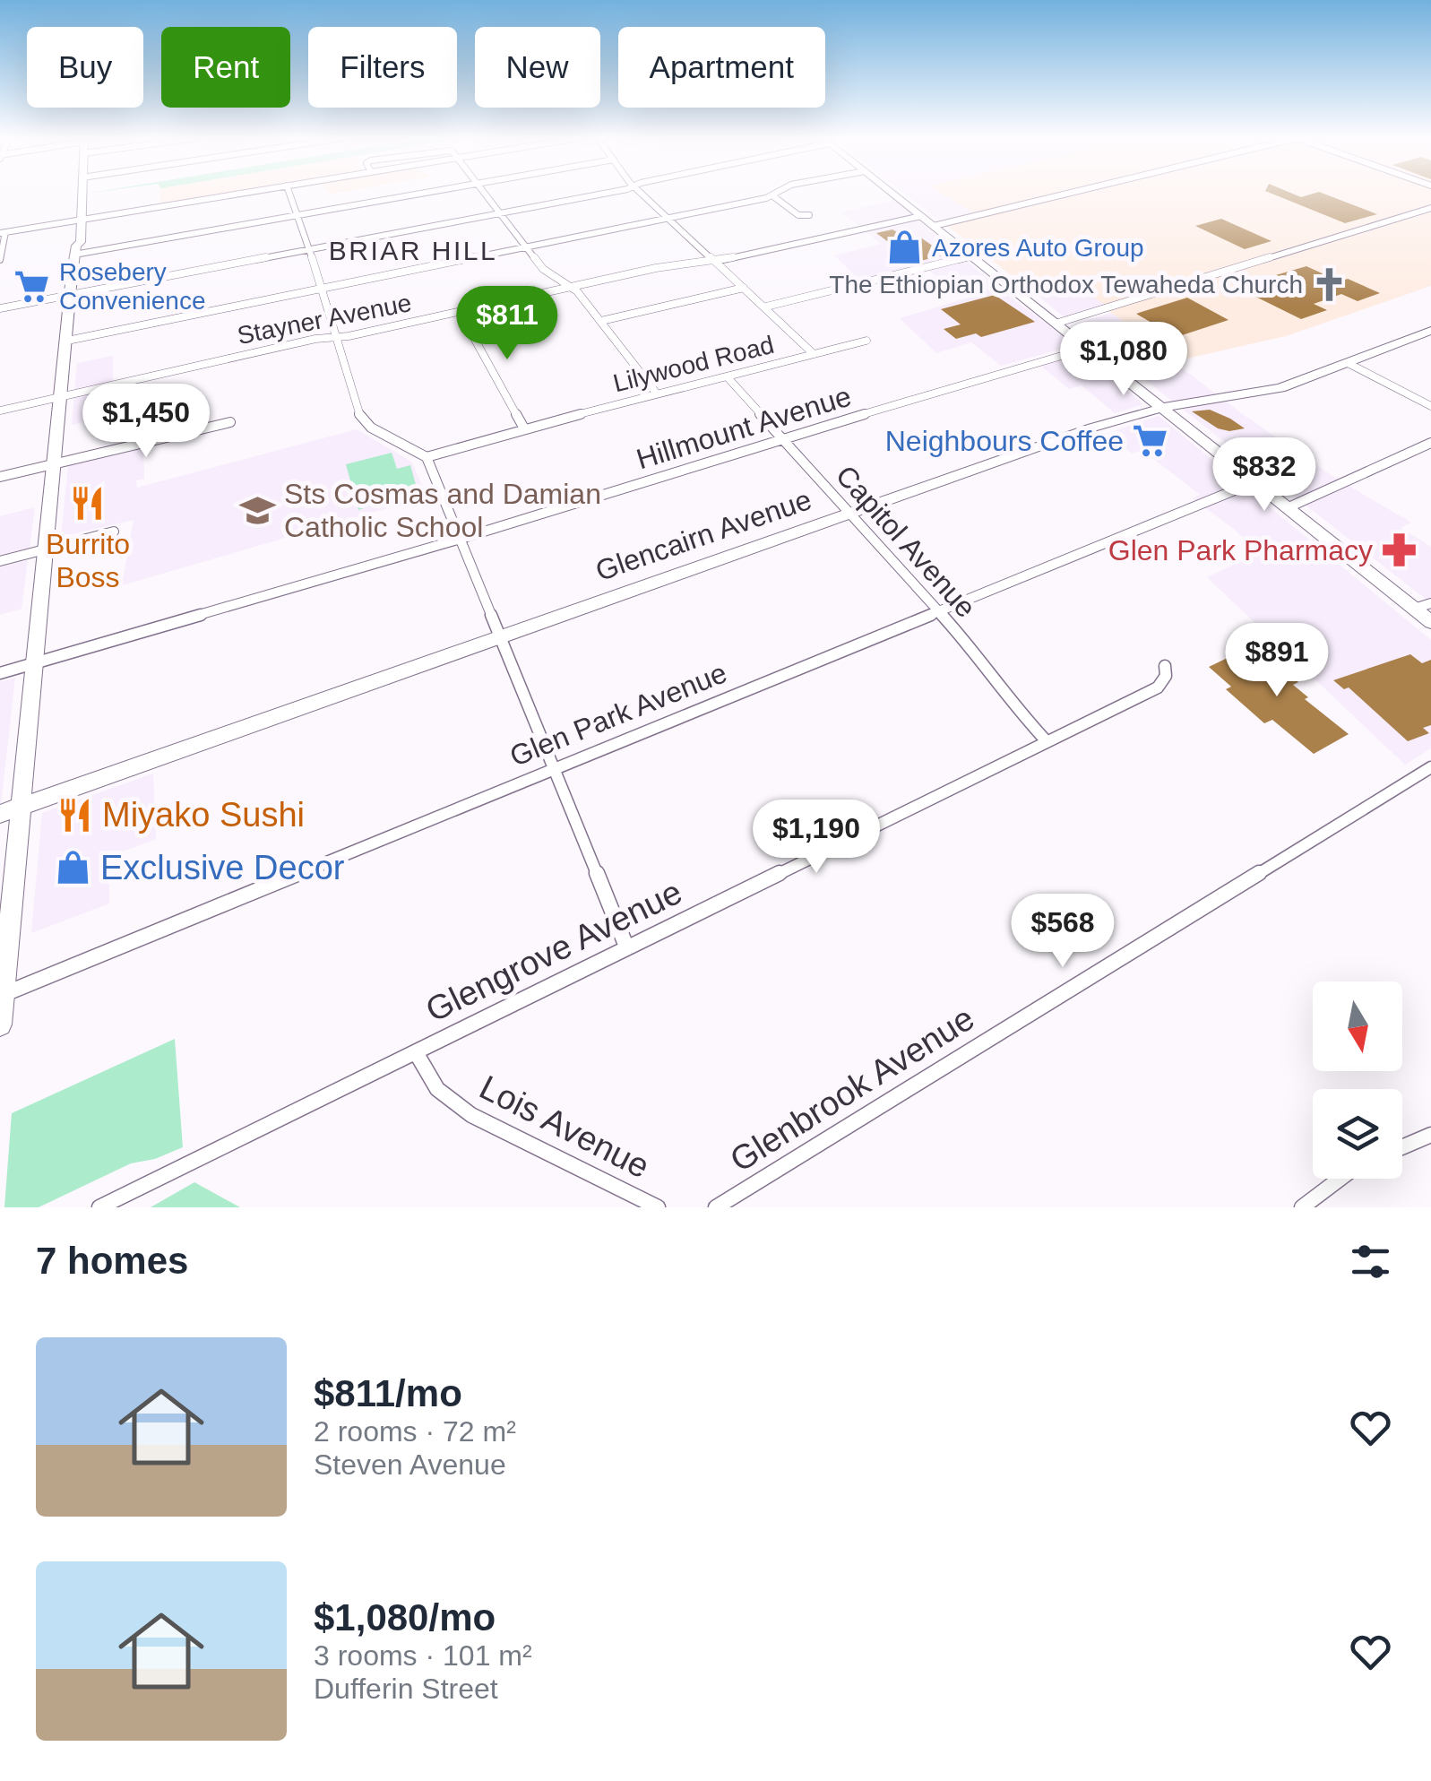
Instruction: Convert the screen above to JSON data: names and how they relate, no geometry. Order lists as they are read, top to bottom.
{
  "streets": {
    "street": [
      "Stayner Avenue",
      "Lilywood Road",
      "Hillmount Avenue",
      "Glencairn Avenue",
      "Capitol Avenue",
      "Glen Park Avenue",
      "Glengrove Avenue",
      "Glenbrook Avenue",
      "Lois Avenue"
    ]
  },
  "crossings": [
    ["Lilywood Road", "Capitol Avenue"],
    ["Hillmount Avenue", "Capitol Avenue"],
    ["Glencairn Avenue", "Capitol Avenue"],
    ["Capitol Avenue", "Glen Park Avenue"],
    ["Capitol Avenue", "Glengrove Avenue"],
    ["Glengrove Avenue", "Lois Avenue"]
  ],
  "districts": ["BRIAR HILL"],
  "places": {
    "shop": ["Azores Auto Group", "Exclusive Decor"],
    "church": ["The Ethiopian Orthodox Tewaheda Church"],
    "supermarket": ["Rosebery Convenience", "Neighbours Coffee"],
    "restaurant": ["Burrito Boss", "Miyako Sushi"],
    "school or university": ["Sts Cosmas and Damian Catholic School"],
    "pharmacy": ["Glen Park Pharmacy"]
  },
  "north": "bottom",
  "page": {
    "chip": [
      "Buy",
      "Rent",
      "Filters",
      "New",
      "Apartment"
    ],
    "price": [
      "$811",
      "$1,080",
      "$1,450",
      "$832",
      "$891",
      "$1,190",
      "$568"
    ],
    "heading": "7 homes",
    "list": [
      {
        "name": "$811/mo",
        "note": "2 rooms · 72 m² · Steven Avenue"
      },
      {
        "name": "$1,080/mo",
        "note": "3 rooms · 101 m² · Dufferin Street"
      }
    ]
  }
}
